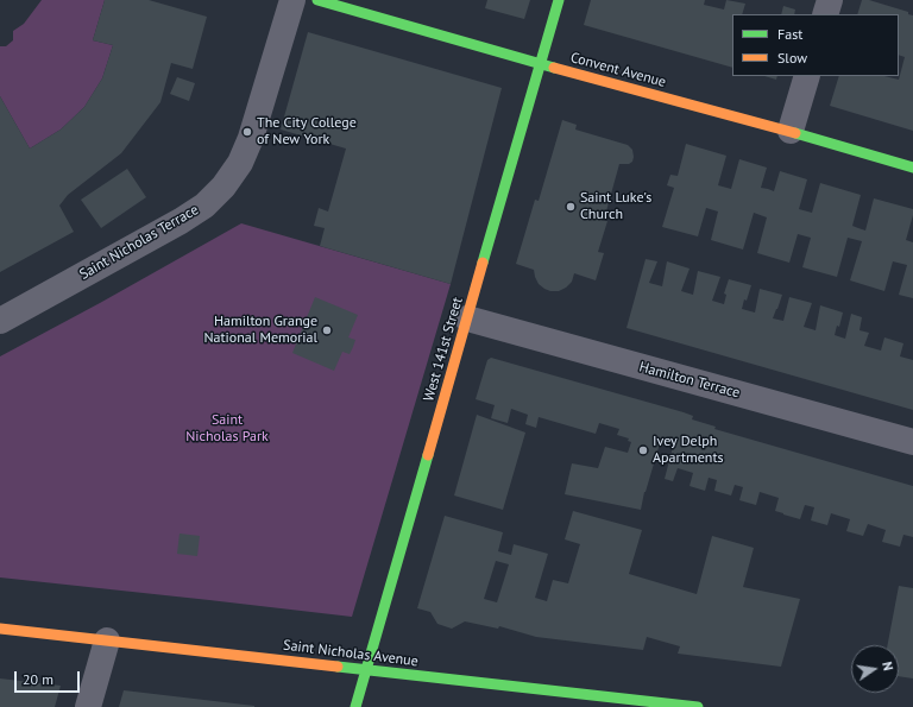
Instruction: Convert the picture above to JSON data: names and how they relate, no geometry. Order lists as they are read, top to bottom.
{
  "streets": {
    "street": [
      "Convent Avenue",
      "Saint Nicholas Terrace",
      "West 141st Street",
      "Hamilton Terrace",
      "Saint Nicholas Avenue"
    ]
  },
  "crossings": [
    ["Convent Avenue", "West 141st Street"],
    ["West 141st Street", "Hamilton Terrace"],
    ["West 141st Street", "Saint Nicholas Avenue"]
  ],
  "parks": ["Saint Nicholas Park"],
  "places": [
    "The City College of New York",
    "Saint Luke's Church",
    "Hamilton Grange National Memorial",
    "Ivey Delph Apartments"
  ],
  "legend": ["Fast", "Slow"],
  "scale_bar": "20 m",
  "north": "right"
}
